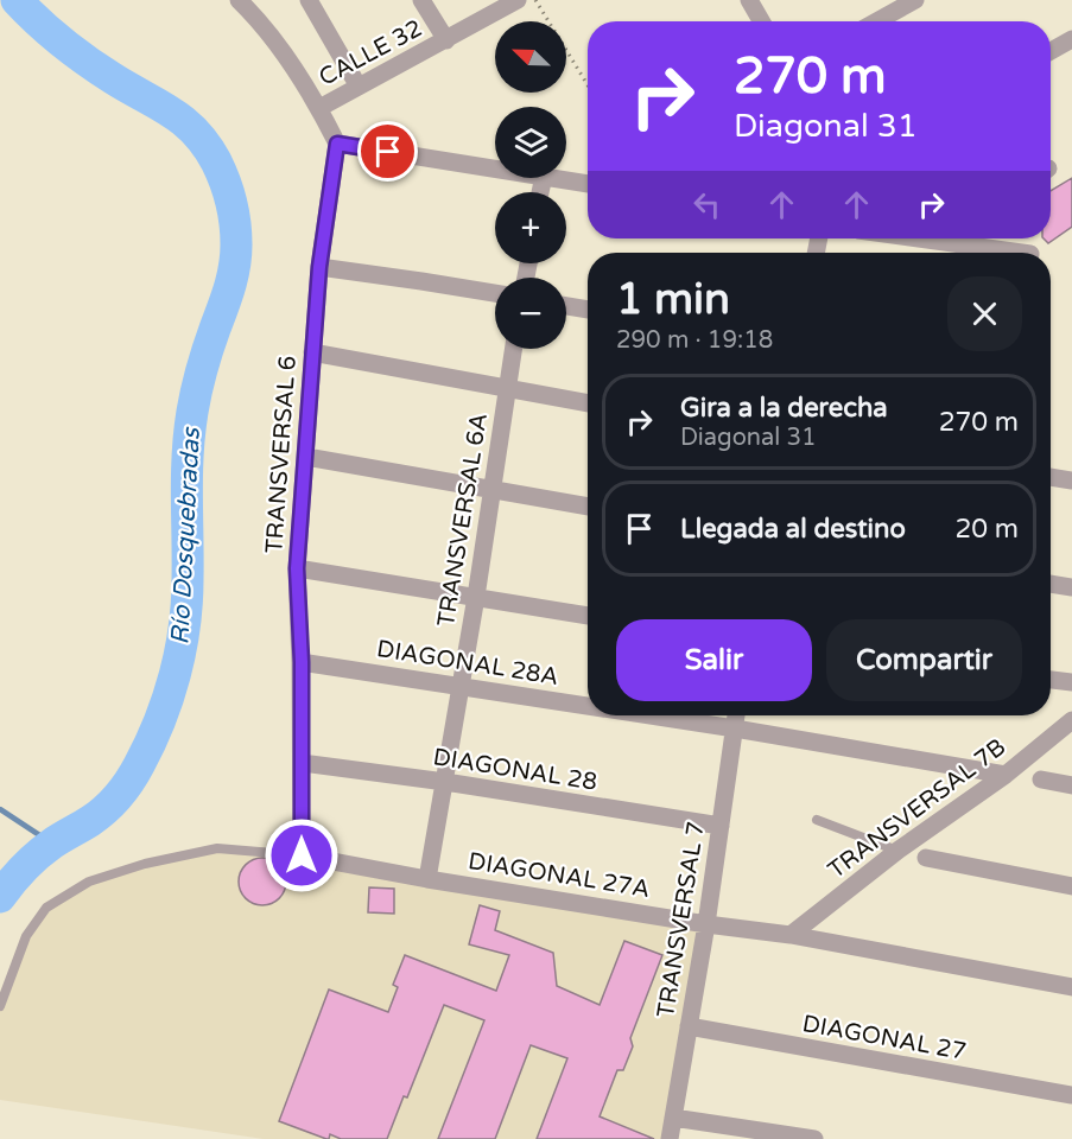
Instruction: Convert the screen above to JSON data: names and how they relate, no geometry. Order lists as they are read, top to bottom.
{
  "streets": {
    "street": [
      "CALLE 32",
      "TRANSVERSAL 6",
      "TRANSVERSAL 6A",
      "DIAGONAL 28A",
      "DIAGONAL 28",
      "TRANSVERSAL 7B",
      "DIAGONAL 27A",
      "TRANSVERSAL 7",
      "DIAGONAL 27"
    ]
  },
  "crossings": [
    ["CALLE 32", "TRANSVERSAL 6"],
    ["TRANSVERSAL 6", "DIAGONAL 28A"],
    ["TRANSVERSAL 6", "DIAGONAL 28"],
    ["TRANSVERSAL 6", "DIAGONAL 27A"],
    ["TRANSVERSAL 6A", "DIAGONAL 28A"],
    ["TRANSVERSAL 6A", "DIAGONAL 28"],
    ["TRANSVERSAL 6A", "DIAGONAL 27A"],
    ["DIAGONAL 28A", "TRANSVERSAL 7B"],
    ["DIAGONAL 28A", "TRANSVERSAL 7"],
    ["DIAGONAL 28", "TRANSVERSAL 7"],
    ["TRANSVERSAL 7B", "DIAGONAL 27A"],
    ["DIAGONAL 27A", "TRANSVERSAL 7"],
    ["TRANSVERSAL 7", "DIAGONAL 27"]
  ],
  "water": ["Río Dosquebradas"],
  "north": "top left",
  "page": {
    "map_buttons": ["+", "−"],
    "turn": ["270 m", "Diagonal 31"],
    "heading": ["1 min", "290 m · 19:18"],
    "list": [
      {
        "name": "Gira a la derecha",
        "note": "Diagonal 31",
        "value": "270 m"
      },
      {
        "name": "Llegada al destino",
        "value": "20 m"
      }
    ],
    "buttons": ["Salir", "Compartir"]
  }
}
